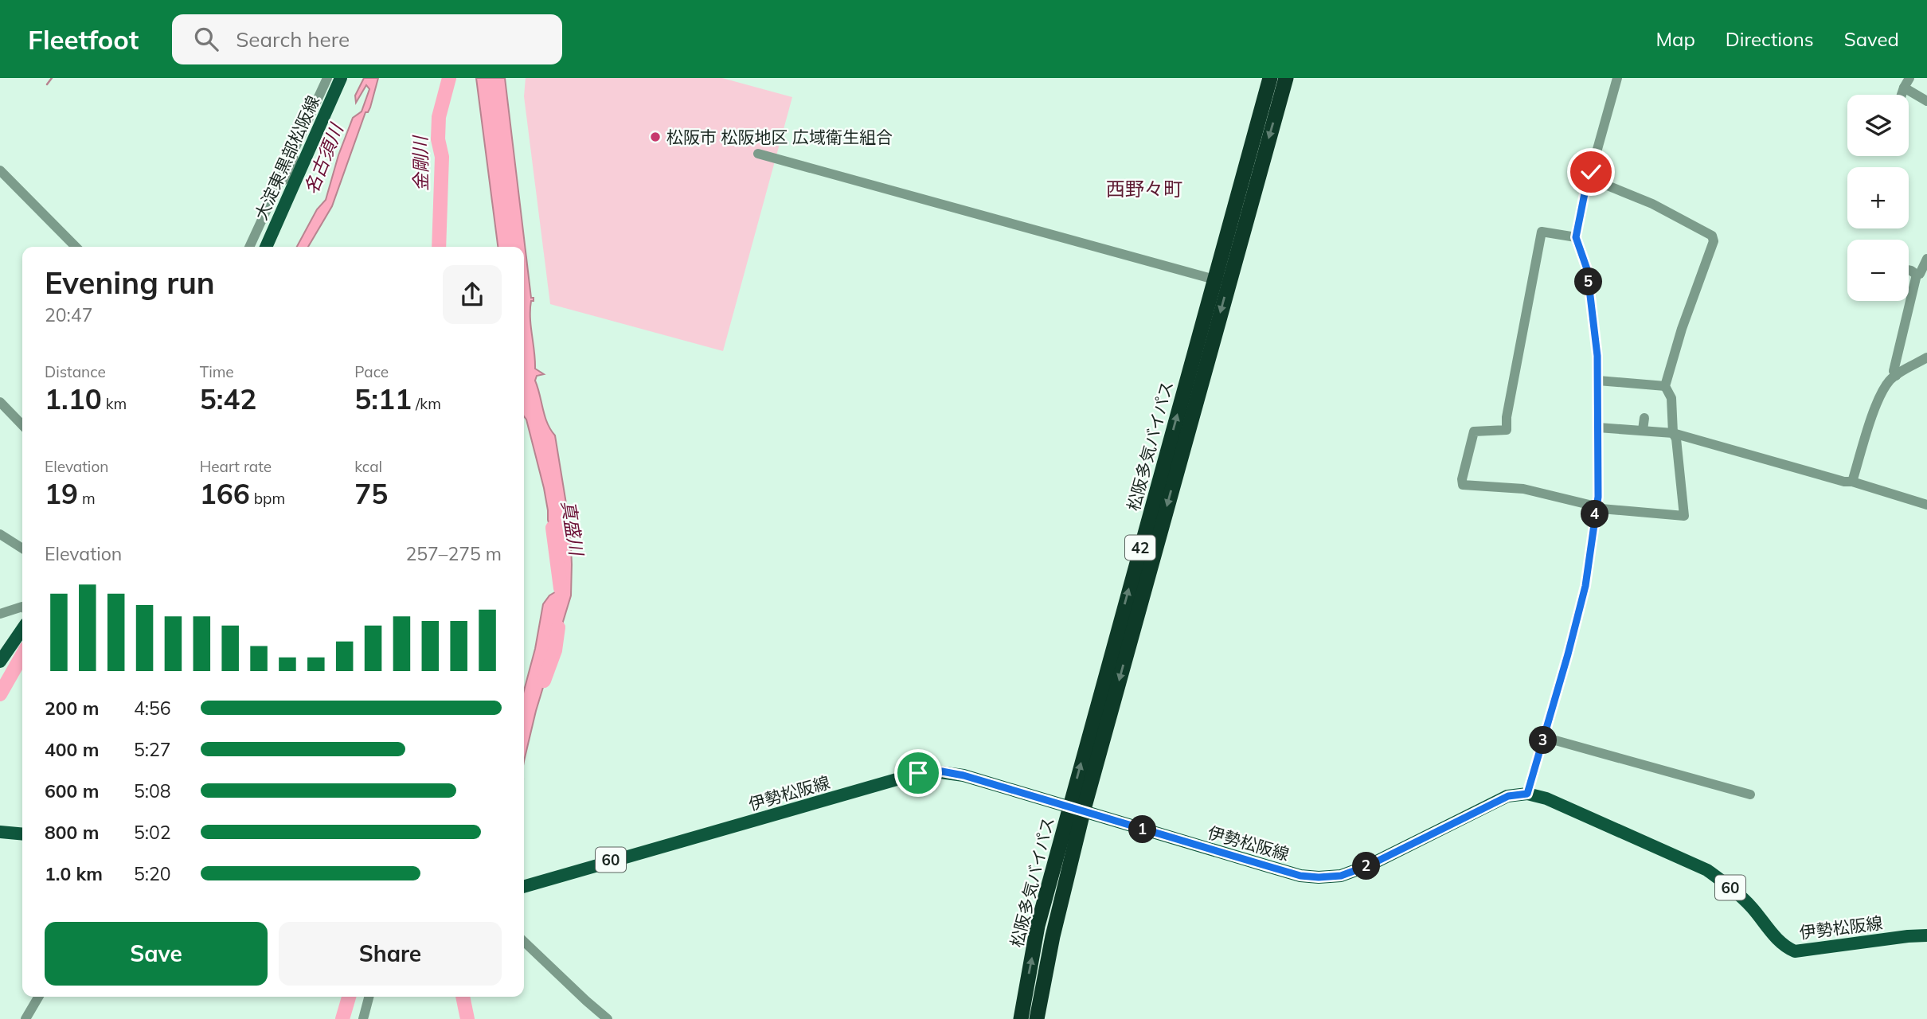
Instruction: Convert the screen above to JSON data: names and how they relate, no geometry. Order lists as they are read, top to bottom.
{
  "streets": {
    "highway": ["松阪多気バイパス", "42"],
    "main road": ["大淀東黒部松阪線", "伊勢松阪線", "60"]
  },
  "crossings": [
    ["松阪多気バイパス", "伊勢松阪線"]
  ],
  "districts": ["西野々町"],
  "water": ["名古須川", "金剛川", "真盛川"],
  "places": ["松阪市 松阪地区 広域衛生組合"],
  "page": {
    "header": "Fleetfoot",
    "search": "Search here",
    "nav": ["Map", "Directions", "Saved"],
    "map_buttons": ["+", "−"],
    "heading": ["Evening run", "20:47"],
    "pins": [
      "5",
      "4",
      "3",
      "1",
      "2"
    ],
    "stats": [
      ["Distance", "1.10 km"],
      ["Time", "5:42"],
      ["Pace", "5:11 /km"],
      ["Elevation", "19 m"],
      ["Heart rate", "166 bpm"],
      ["kcal", "75"]
    ],
    "chart": ["Elevation", "257–275 m"],
    "list": [
      {
        "name": "200 m",
        "note": "4:56"
      },
      {
        "name": "400 m",
        "note": "5:27"
      },
      {
        "name": "600 m",
        "note": "5:08"
      },
      {
        "name": "800 m",
        "note": "5:02"
      },
      {
        "name": "1.0 km",
        "note": "5:20"
      }
    ],
    "buttons": ["Save", "Share"]
  }
}
